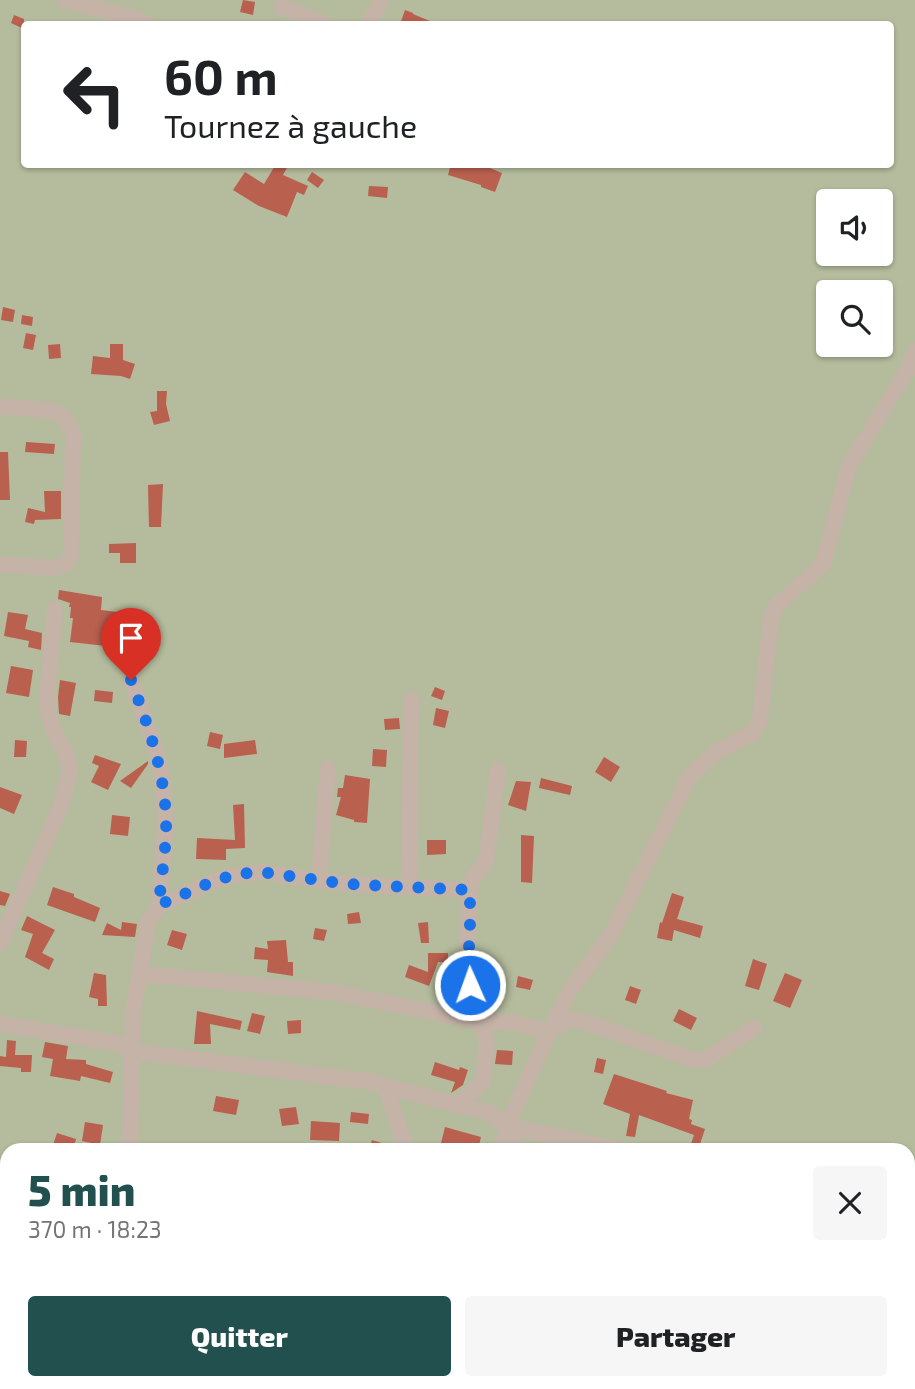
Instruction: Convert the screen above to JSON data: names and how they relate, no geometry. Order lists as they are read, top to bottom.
{
  "page": {
    "turn": ["60 m", "Tournez à gauche"],
    "heading": ["5 min", "370 m · 18:23"],
    "buttons": ["Quitter", "Partager"]
  }
}
